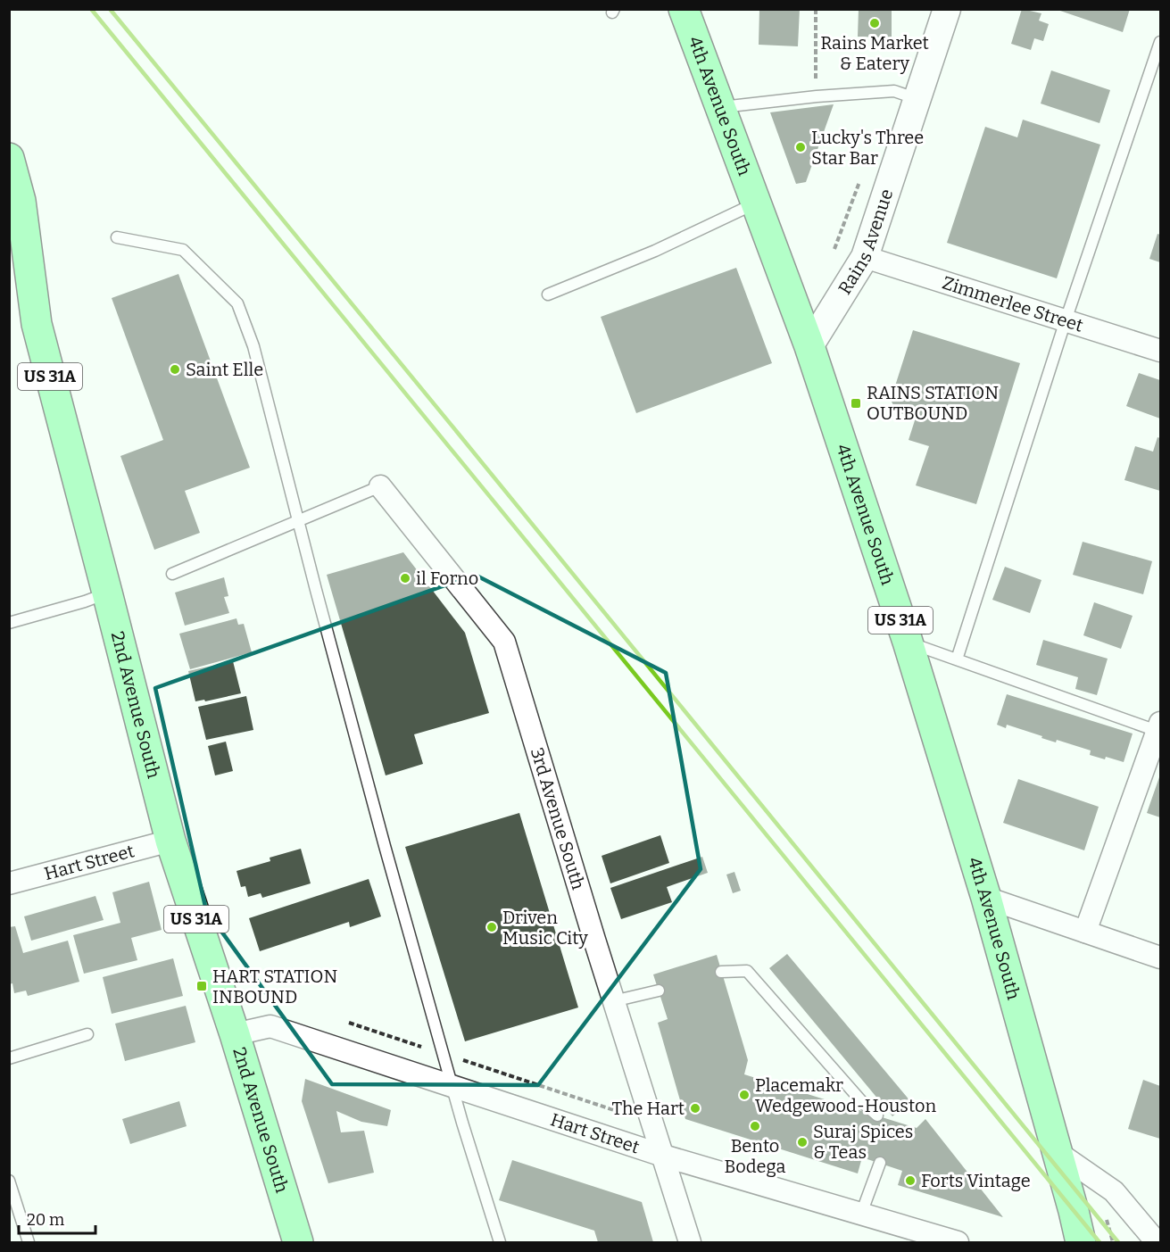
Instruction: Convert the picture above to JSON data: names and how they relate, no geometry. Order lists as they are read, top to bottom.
{
  "streets": {
    "main road": ["4th Avenue South", "US 31A", "2nd Avenue South"],
    "street": [
      "Rains Avenue",
      "Zimmerlee Street",
      "3rd Avenue South",
      "Hart Street"
    ]
  },
  "crossings": [
    ["4th Avenue South", "Rains Avenue"],
    ["Rains Avenue", "Zimmerlee Street"],
    ["2nd Avenue South", "Hart Street"],
    ["3rd Avenue South", "Hart Street"]
  ],
  "places": {
    "other": [
      "Rains Market & Eatery",
      "Lucky's Three Star Bar",
      "Saint Elle",
      "il Forno",
      "Driven Music City",
      "Placemakr Wedgewood-Houston",
      "The Hart",
      "Bento Bodega",
      "Suraj Spices & Teas",
      "Forts Vintage"
    ],
    "transit": ["RAINS STATION OUTBOUND", "HART STATION INBOUND"]
  },
  "scale_bar": "20 m"
}
